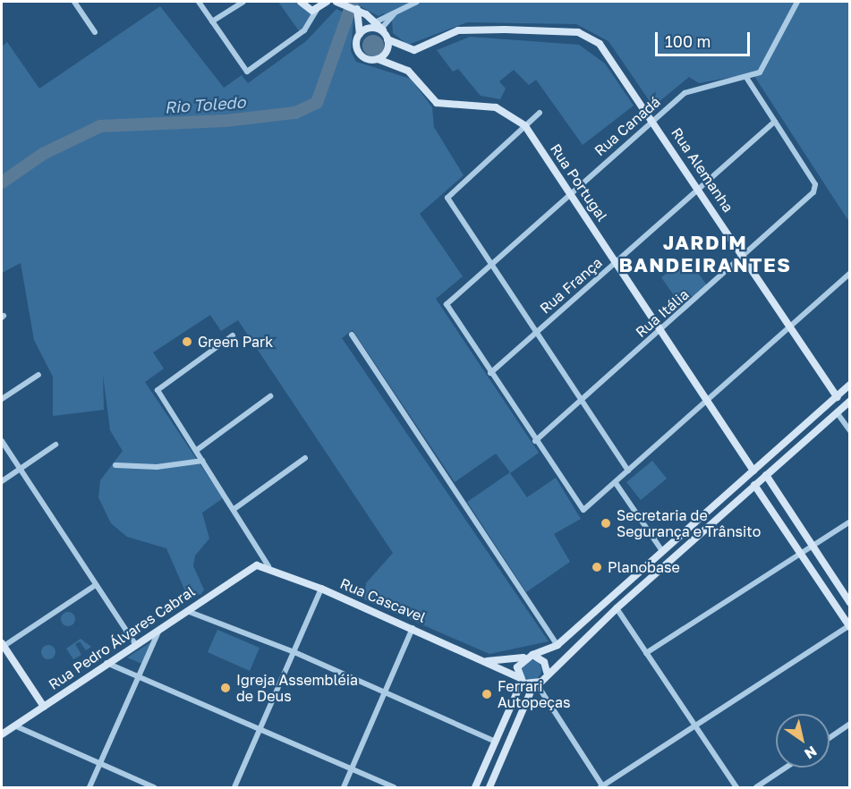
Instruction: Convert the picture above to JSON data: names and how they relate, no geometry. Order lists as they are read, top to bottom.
{
  "streets": {
    "street": [
      "Rua Canadá",
      "Rua Alemanha",
      "Rua Portugal",
      "Rua França",
      "Rua Itália",
      "Rua Cascavel",
      "Rua Pedro Álvares Cabral"
    ]
  },
  "crossings": [
    ["Rua Canadá", "Rua Alemanha"],
    ["Rua Canadá", "Rua Portugal"],
    ["Rua Canadá", "Rua França"],
    ["Rua Alemanha", "Rua Portugal"],
    ["Rua Alemanha", "Rua França"],
    ["Rua Alemanha", "Rua Itália"],
    ["Rua Portugal", "Rua França"],
    ["Rua Portugal", "Rua Itália"],
    ["Rua França", "Rua Itália"],
    ["Rua Cascavel", "Rua Pedro Álvares Cabral"]
  ],
  "districts": ["JARDIM BANDEIRANTES"],
  "water": ["Rio Toledo"],
  "places": [
    "Green Park",
    "Secretaria de Segurança e Trânsito",
    "Planobase",
    "Igreja Assembléia de Deus",
    "Ferrari Autopeças"
  ],
  "scale_bar": "100 m",
  "north": "bottom right"
}
